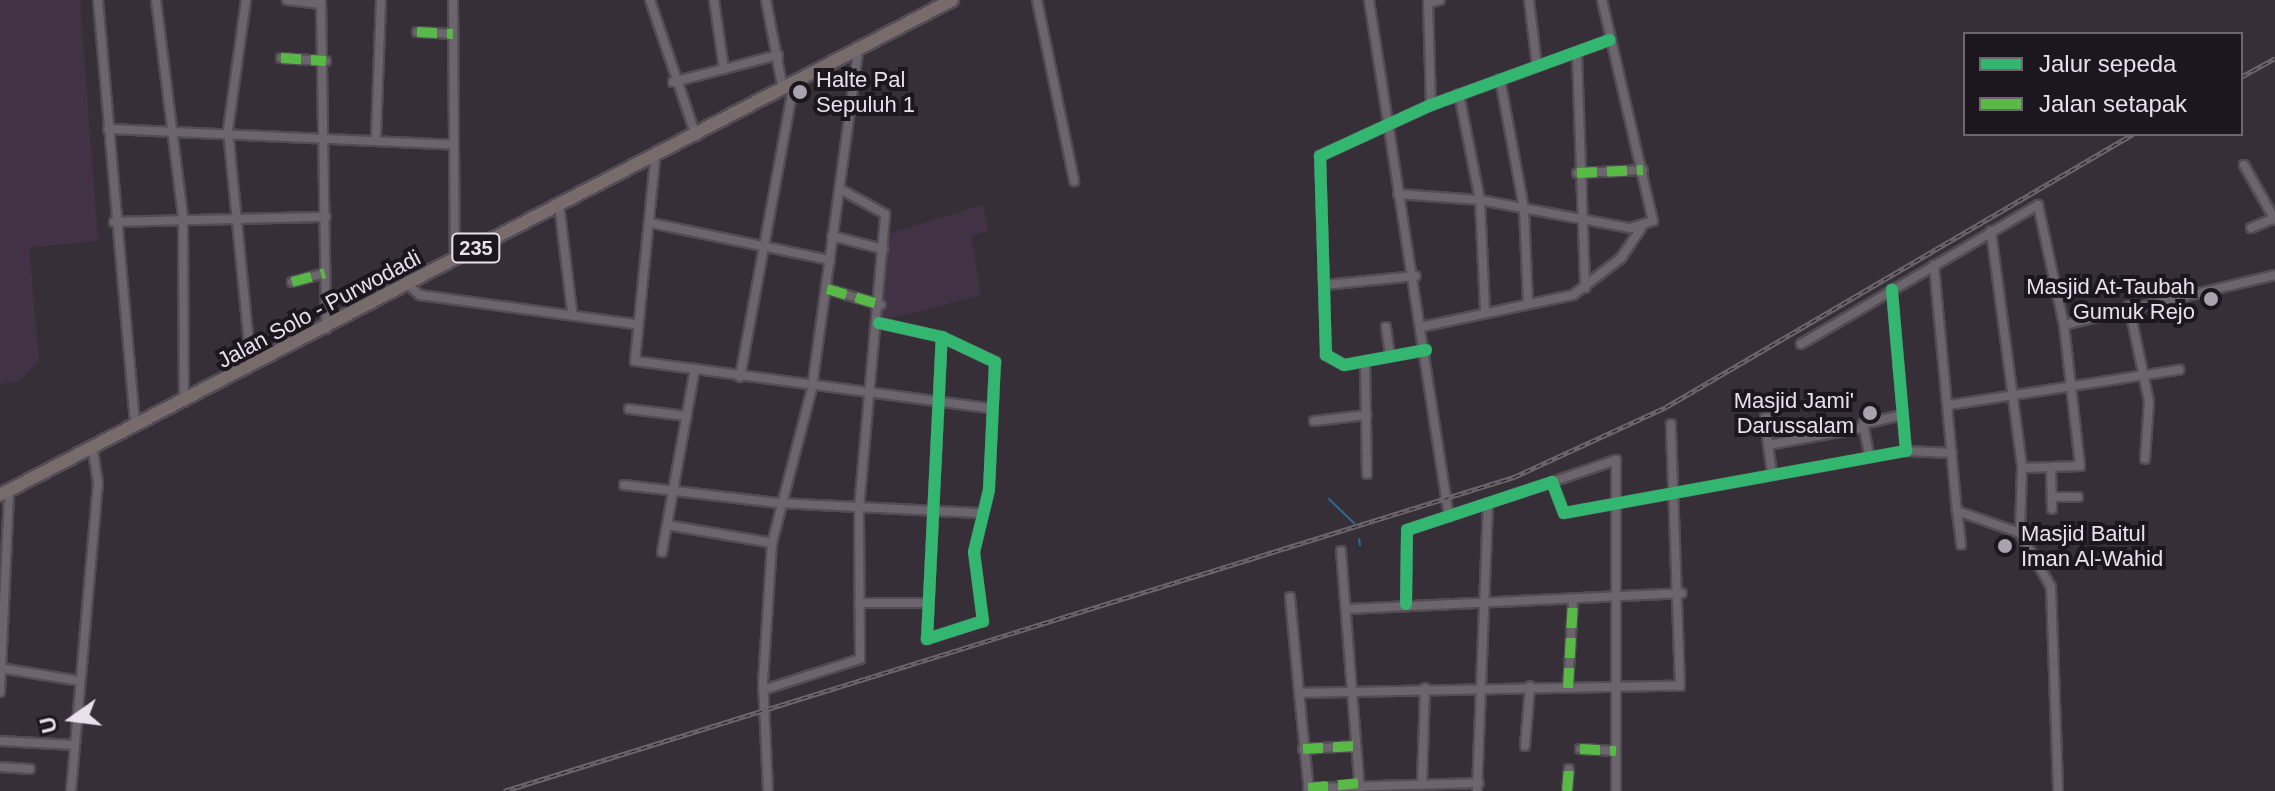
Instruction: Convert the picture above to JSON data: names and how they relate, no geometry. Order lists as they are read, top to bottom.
{
  "streets": {
    "main road": ["235", "Jalan Solo - Purwodadi"]
  },
  "places": [
    "Halte Pal Sepuluh 1",
    "Masjid At-Taubah Gumuk Rejo",
    "Masjid Jami' Darussalam",
    "Masjid Baitul Iman Al-Wahid"
  ],
  "legend": ["Jalur sepeda", "Jalan setapak"],
  "north": "left"
}
